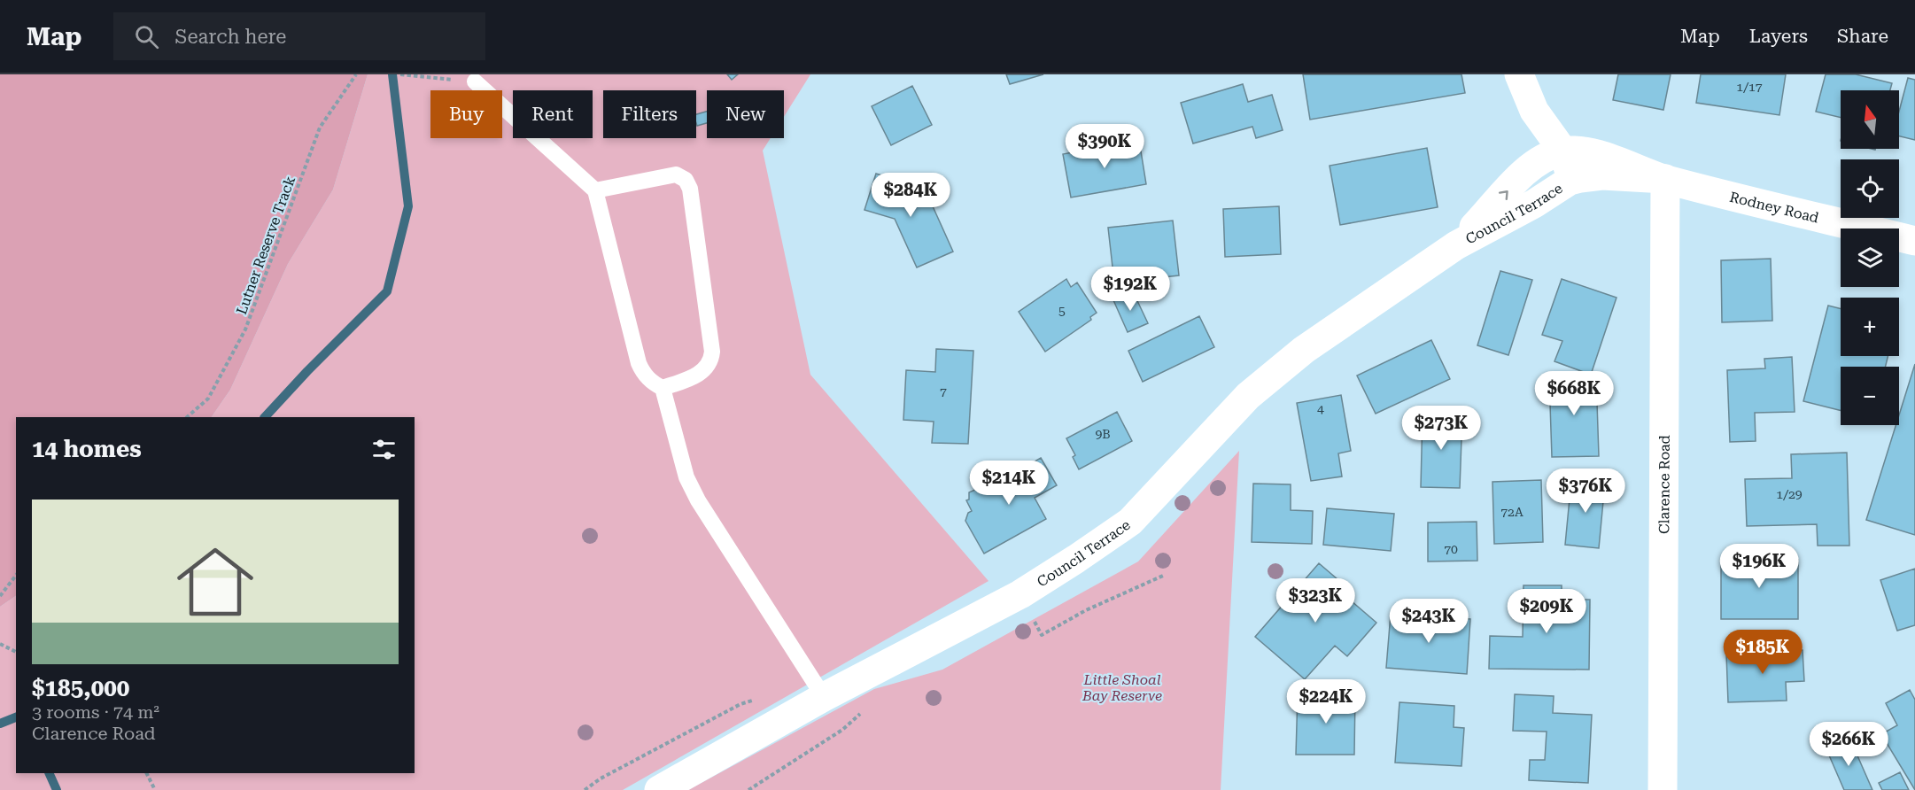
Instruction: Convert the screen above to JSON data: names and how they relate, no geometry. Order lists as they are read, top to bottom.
{
  "streets": {
    "street": ["Rodney Road", "Council Terrace", "Clarence Road"],
    "path": ["Lutner Reserve Track"]
  },
  "crossings": [
    ["Rodney Road", "Council Terrace"],
    ["Rodney Road", "Clarence Road"]
  ],
  "parks": ["Little Shoal Bay Reserve"],
  "house_numbers": [
    "1/17",
    "5",
    "7",
    "4",
    "9B",
    "1/29",
    "72A",
    "70"
  ],
  "north": "top",
  "page": {
    "header": "Map",
    "search": "Search here",
    "nav": ["Map", "Layers", "Share"],
    "map_buttons": ["+", "−"],
    "chip": [
      "Buy",
      "Rent",
      "Filters",
      "New"
    ],
    "price": [
      "$390K",
      "$284K",
      "$192K",
      "$668K",
      "$273K",
      "$214K",
      "$376K",
      "$196K",
      "$323K",
      "$209K",
      "$243K",
      "$185K",
      "$224K",
      "$266K"
    ],
    "heading": "14 homes",
    "list": [
      {
        "name": "$185,000",
        "note": "3 rooms · 74 m² · Clarence Road"
      }
    ]
  }
}
